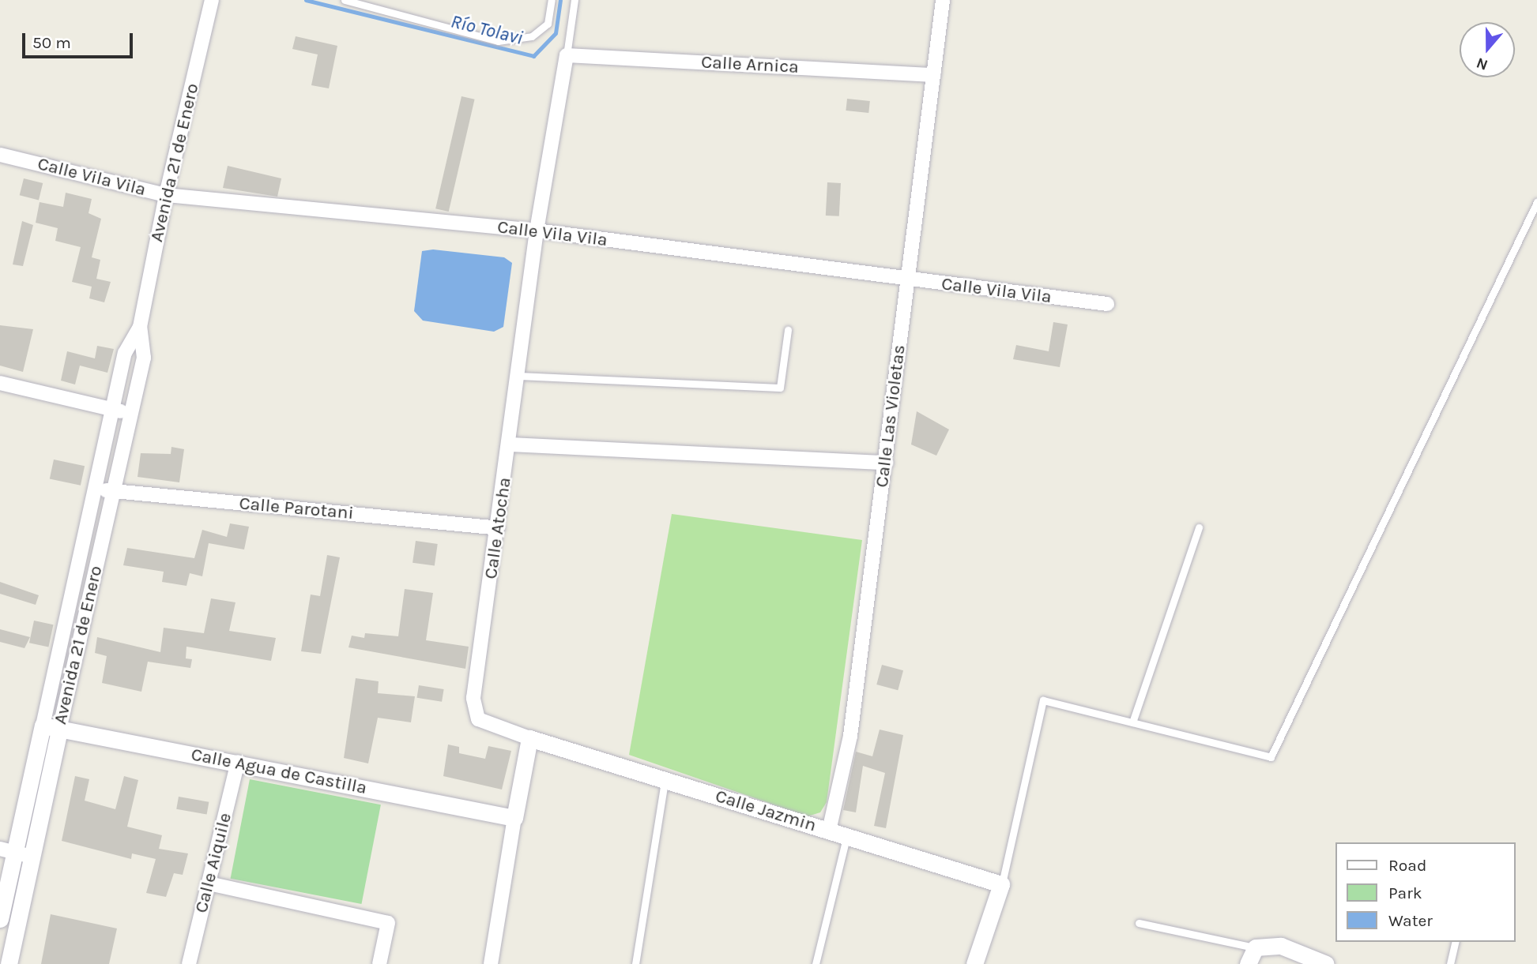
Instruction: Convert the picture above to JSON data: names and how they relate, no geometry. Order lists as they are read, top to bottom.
{
  "streets": {
    "street": [
      "Calle Arnica",
      "Avenida 21 de Enero",
      "Calle Vila Vila",
      "Calle Las Violetas",
      "Calle Parotani",
      "Calle Atocha",
      "Calle Agua de Castilla",
      "Calle Jazmin",
      "Calle Aiquile"
    ]
  },
  "crossings": [
    ["Calle Arnica", "Calle Las Violetas"],
    ["Calle Arnica", "Calle Atocha"],
    ["Avenida 21 de Enero", "Calle Vila Vila"],
    ["Avenida 21 de Enero", "Calle Parotani"],
    ["Avenida 21 de Enero", "Calle Agua de Castilla"],
    ["Calle Vila Vila", "Calle Las Violetas"],
    ["Calle Vila Vila", "Calle Atocha"],
    ["Calle Las Violetas", "Calle Jazmin"],
    ["Calle Parotani", "Calle Atocha"],
    ["Calle Atocha", "Calle Jazmin"],
    ["Calle Agua de Castilla", "Calle Aiquile"]
  ],
  "water": ["Río Tolavi"],
  "legend": ["Road", "Park", "Water"],
  "scale_bar": "50 m",
  "north": "bottom"
}
